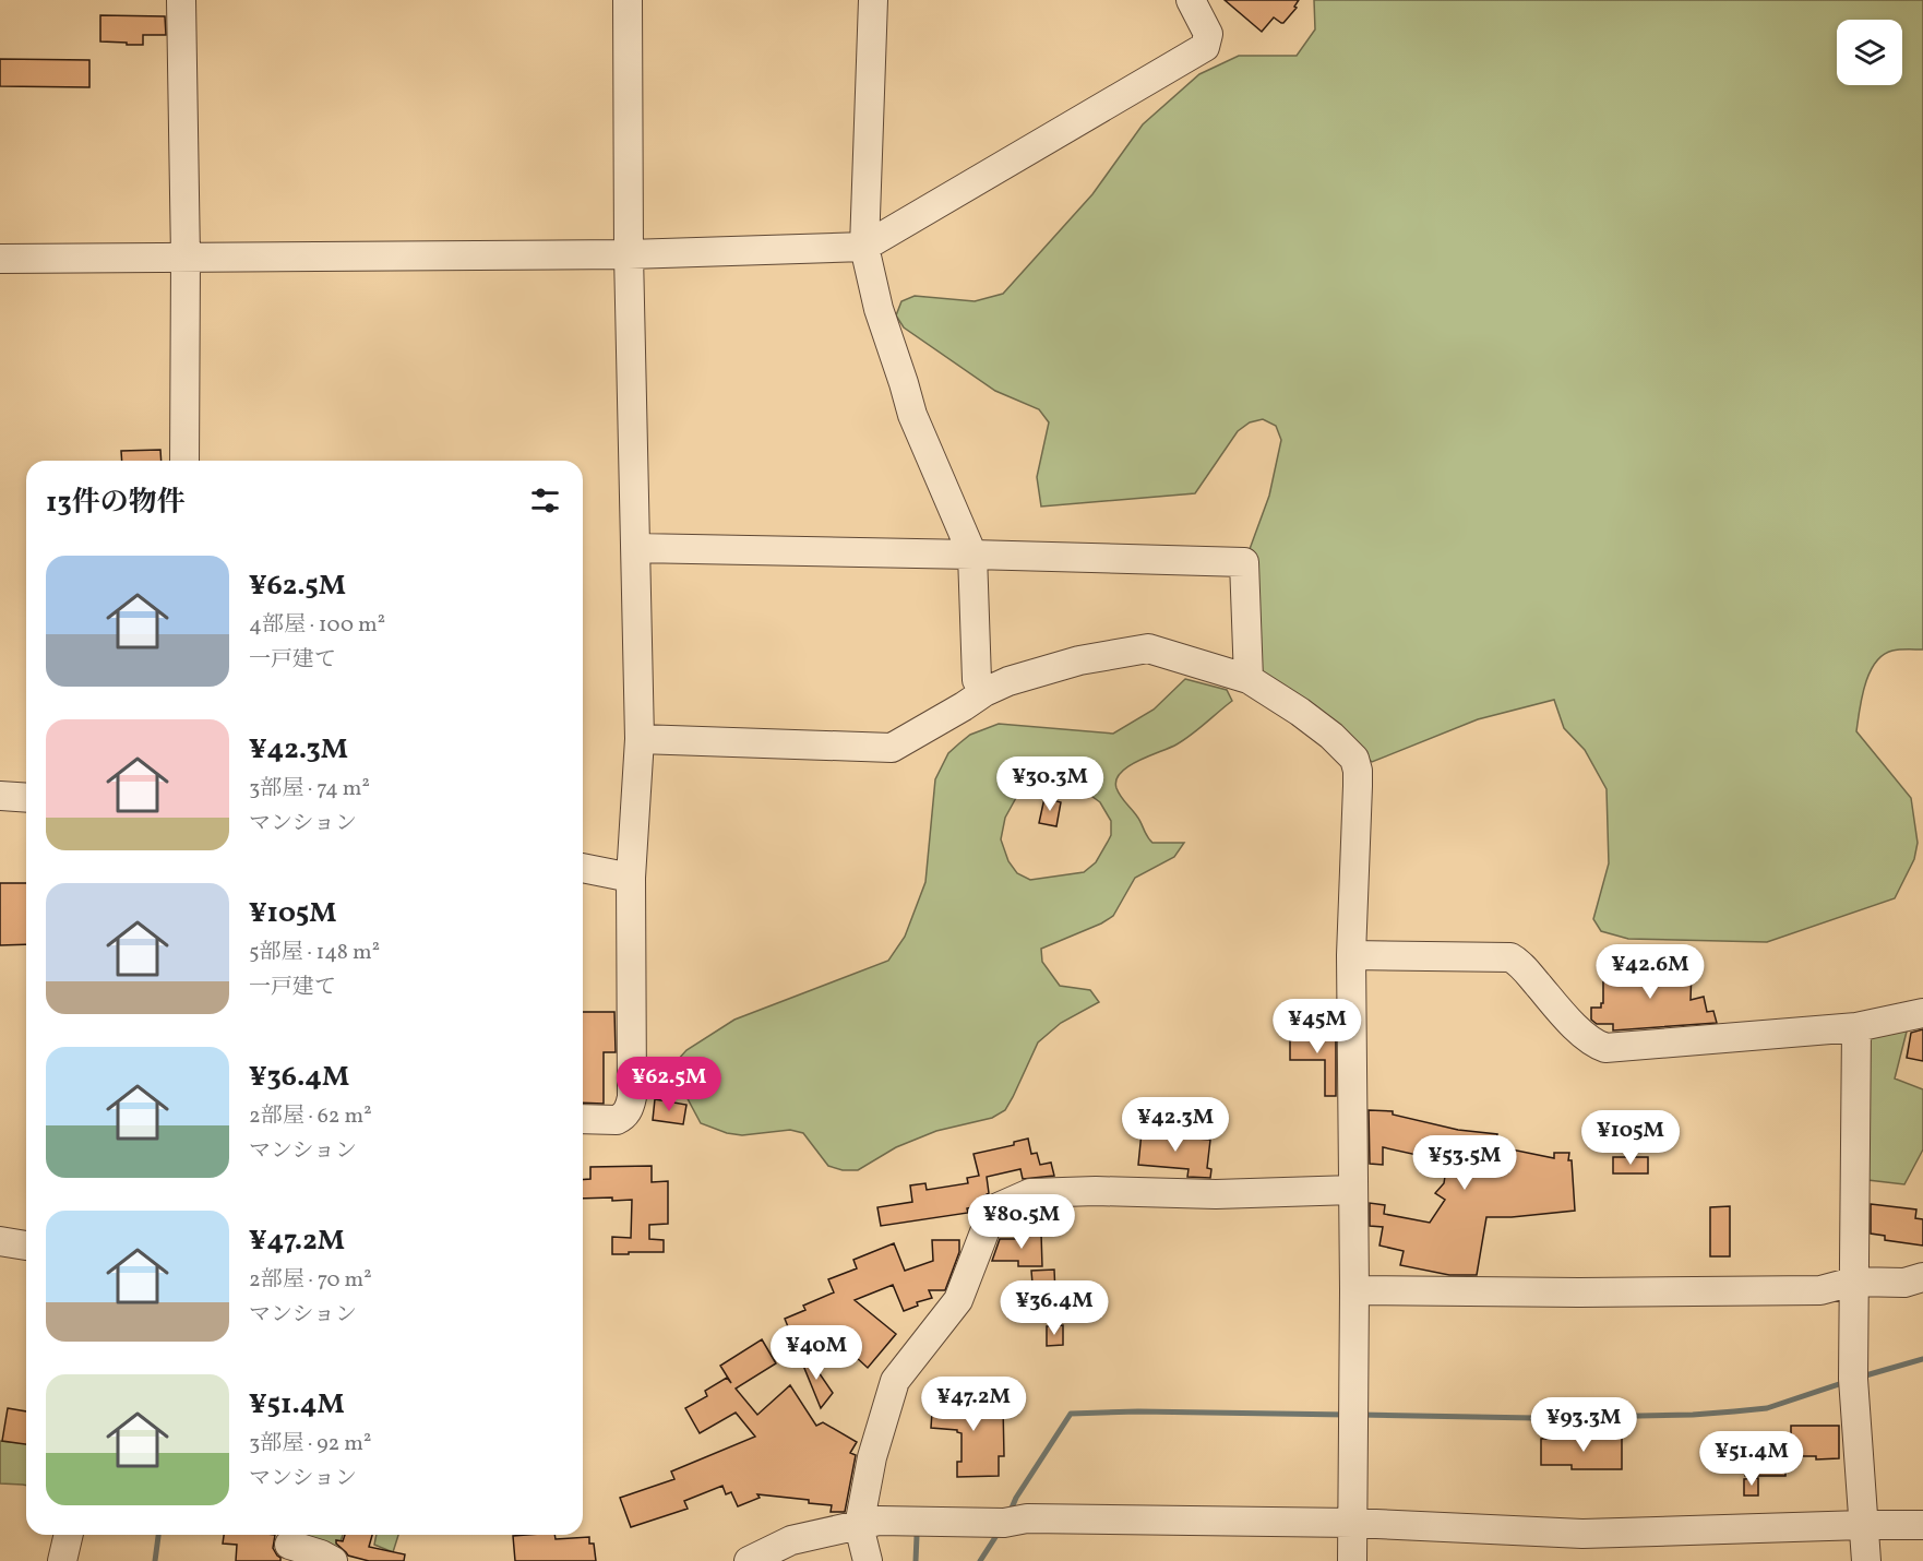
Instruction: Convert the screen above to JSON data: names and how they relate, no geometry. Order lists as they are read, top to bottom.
{
  "page": {
    "heading": "13件の物件",
    "list": [
      {
        "name": "¥62.5M",
        "note": "4部屋 · 100 m² · 一戸建て"
      },
      {
        "name": "¥42.3M",
        "note": "3部屋 · 74 m² · マンション"
      },
      {
        "name": "¥105M",
        "note": "5部屋 · 148 m² · 一戸建て"
      },
      {
        "name": "¥36.4M",
        "note": "2部屋 · 62 m² · マンション"
      },
      {
        "name": "¥47.2M",
        "note": "2部屋 · 70 m² · マンション"
      },
      {
        "name": "¥51.4M",
        "note": "3部屋 · 92 m² · マンション"
      }
    ],
    "price": [
      "¥30.3M",
      "¥42.6M",
      "¥45M",
      "¥62.5M",
      "¥42.3M",
      "¥105M",
      "¥53.5M",
      "¥80.5M",
      "¥36.4M",
      "¥40M",
      "¥47.2M",
      "¥93.3M",
      "¥51.4M"
    ]
  }
}
